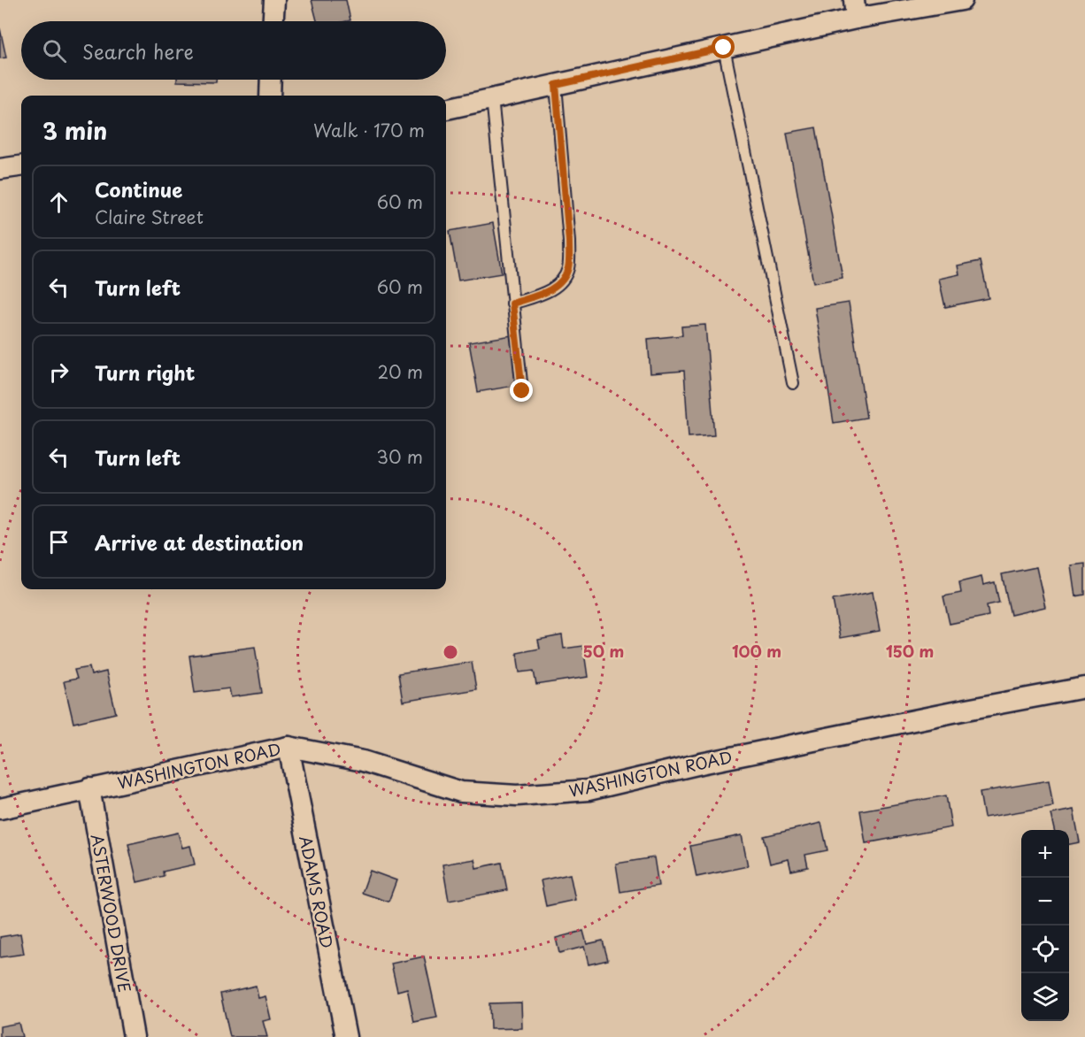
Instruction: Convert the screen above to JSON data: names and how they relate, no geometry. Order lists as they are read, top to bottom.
{
  "streets": {
    "street": ["WASHINGTON ROAD", "ADAMS ROAD", "ASTERWOOD DRIVE"]
  },
  "crossings": [
    ["WASHINGTON ROAD", "ADAMS ROAD"],
    ["WASHINGTON ROAD", "ASTERWOOD DRIVE"]
  ],
  "page": {
    "search": "Search here",
    "heading": ["3 min", "Walk · 170 m"],
    "list": [
      ["Continue", "Claire Street", "60 m"],
      ["Turn left", "60 m"],
      ["Turn right", "20 m"],
      ["Turn left", "30 m"],
      "Arrive at destination"
    ],
    "map_buttons": ["+", "−"]
  },
  "rings": ["50 m", "100 m", "150 m"]
}
